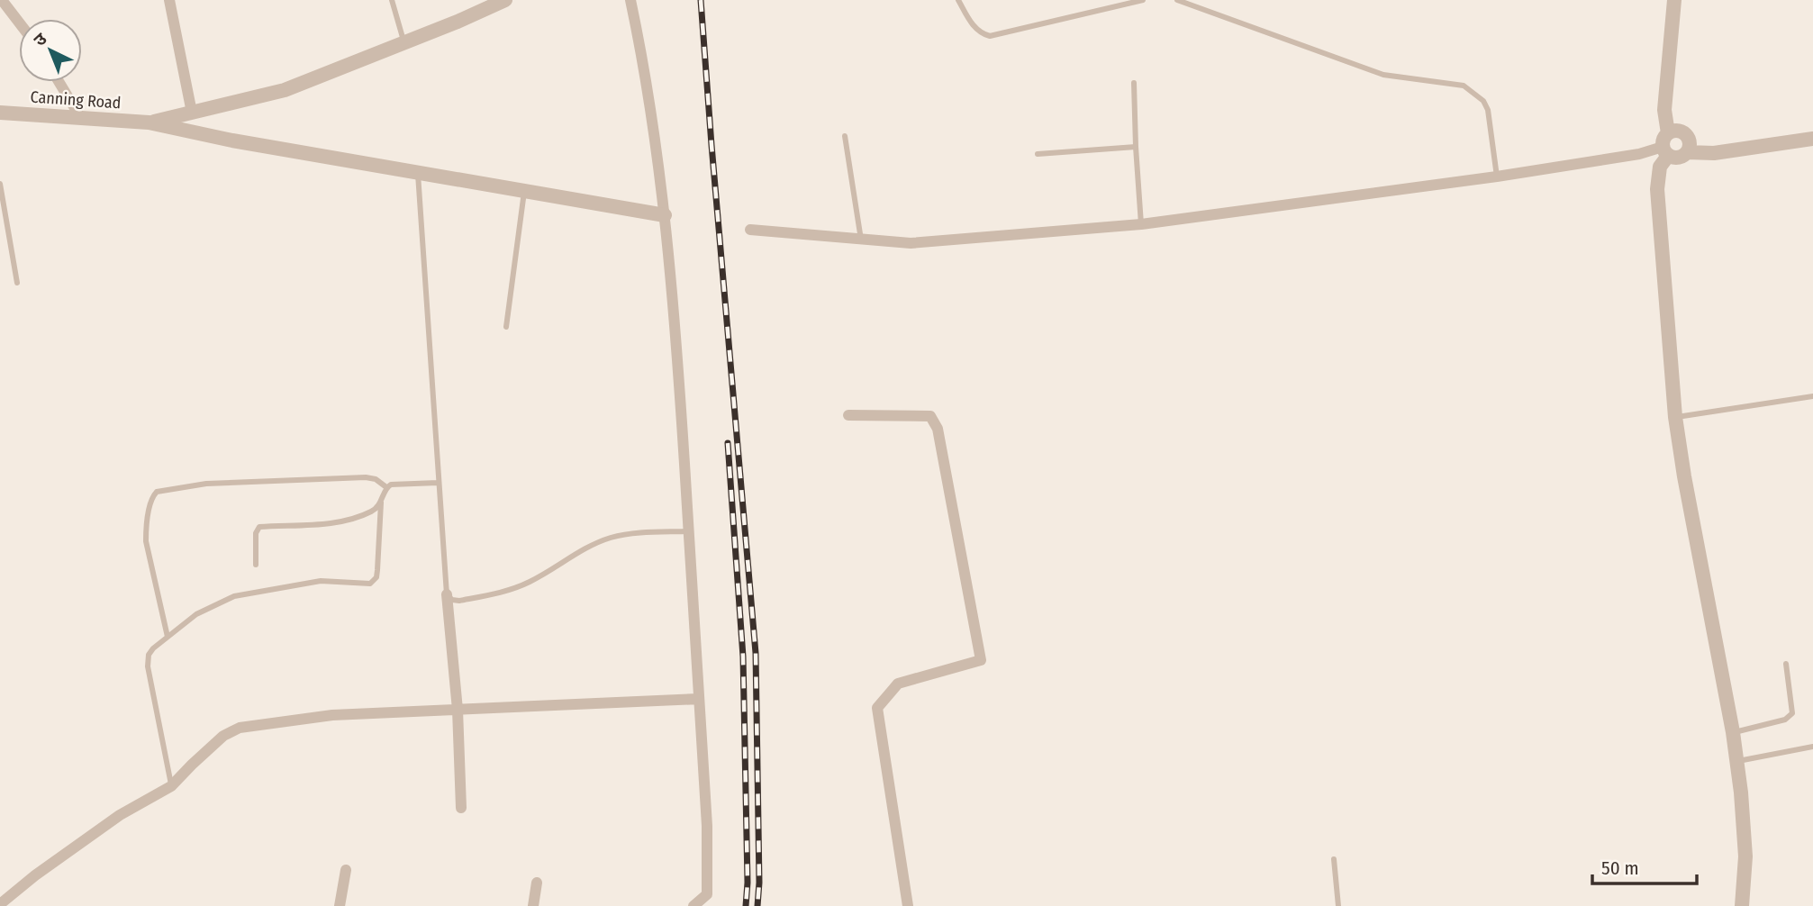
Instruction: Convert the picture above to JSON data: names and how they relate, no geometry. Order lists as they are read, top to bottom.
{
  "streets": {
    "street": ["Canning Road"]
  },
  "scale_bar": "50 m",
  "north": "top left"
}
